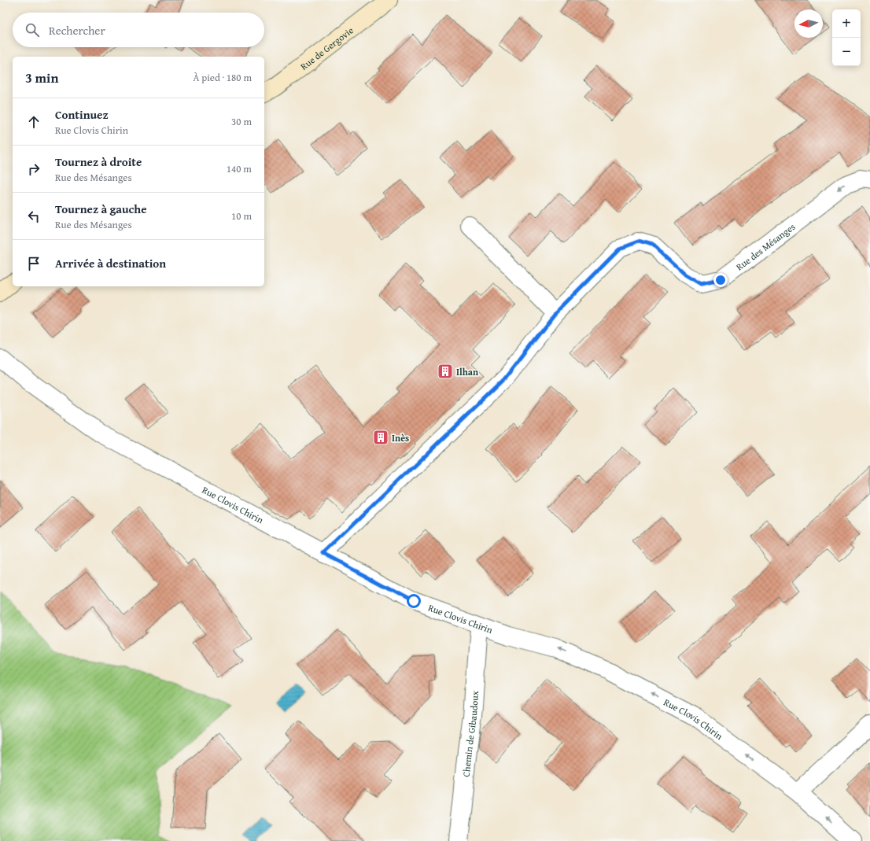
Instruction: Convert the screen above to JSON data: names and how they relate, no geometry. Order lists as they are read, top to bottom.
{
  "streets": {
    "main road": ["Rue de Gergovie"],
    "street": ["Rue des Mésanges", "Rue Clovis Chirin", "Chemin de Gibaudoux"]
  },
  "crossings": [
    ["Rue des Mésanges", "Rue Clovis Chirin"],
    ["Rue Clovis Chirin", "Chemin de Gibaudoux"]
  ],
  "one_way": ["Rue des Mésanges", "Rue Clovis Chirin"],
  "places": {
    "building": ["Ilhan", "Inès"]
  },
  "north": "left",
  "page": {
    "map_buttons": ["+", "−"],
    "search": "Rechercher",
    "heading": ["3 min", "À pied · 180 m"],
    "list": [
      ["Continuez", "Rue Clovis Chirin", "30 m"],
      ["Tournez à droite", "Rue des Mésanges", "140 m"],
      ["Tournez à gauche", "Rue des Mésanges", "10 m"],
      "Arrivée à destination"
    ]
  }
}
